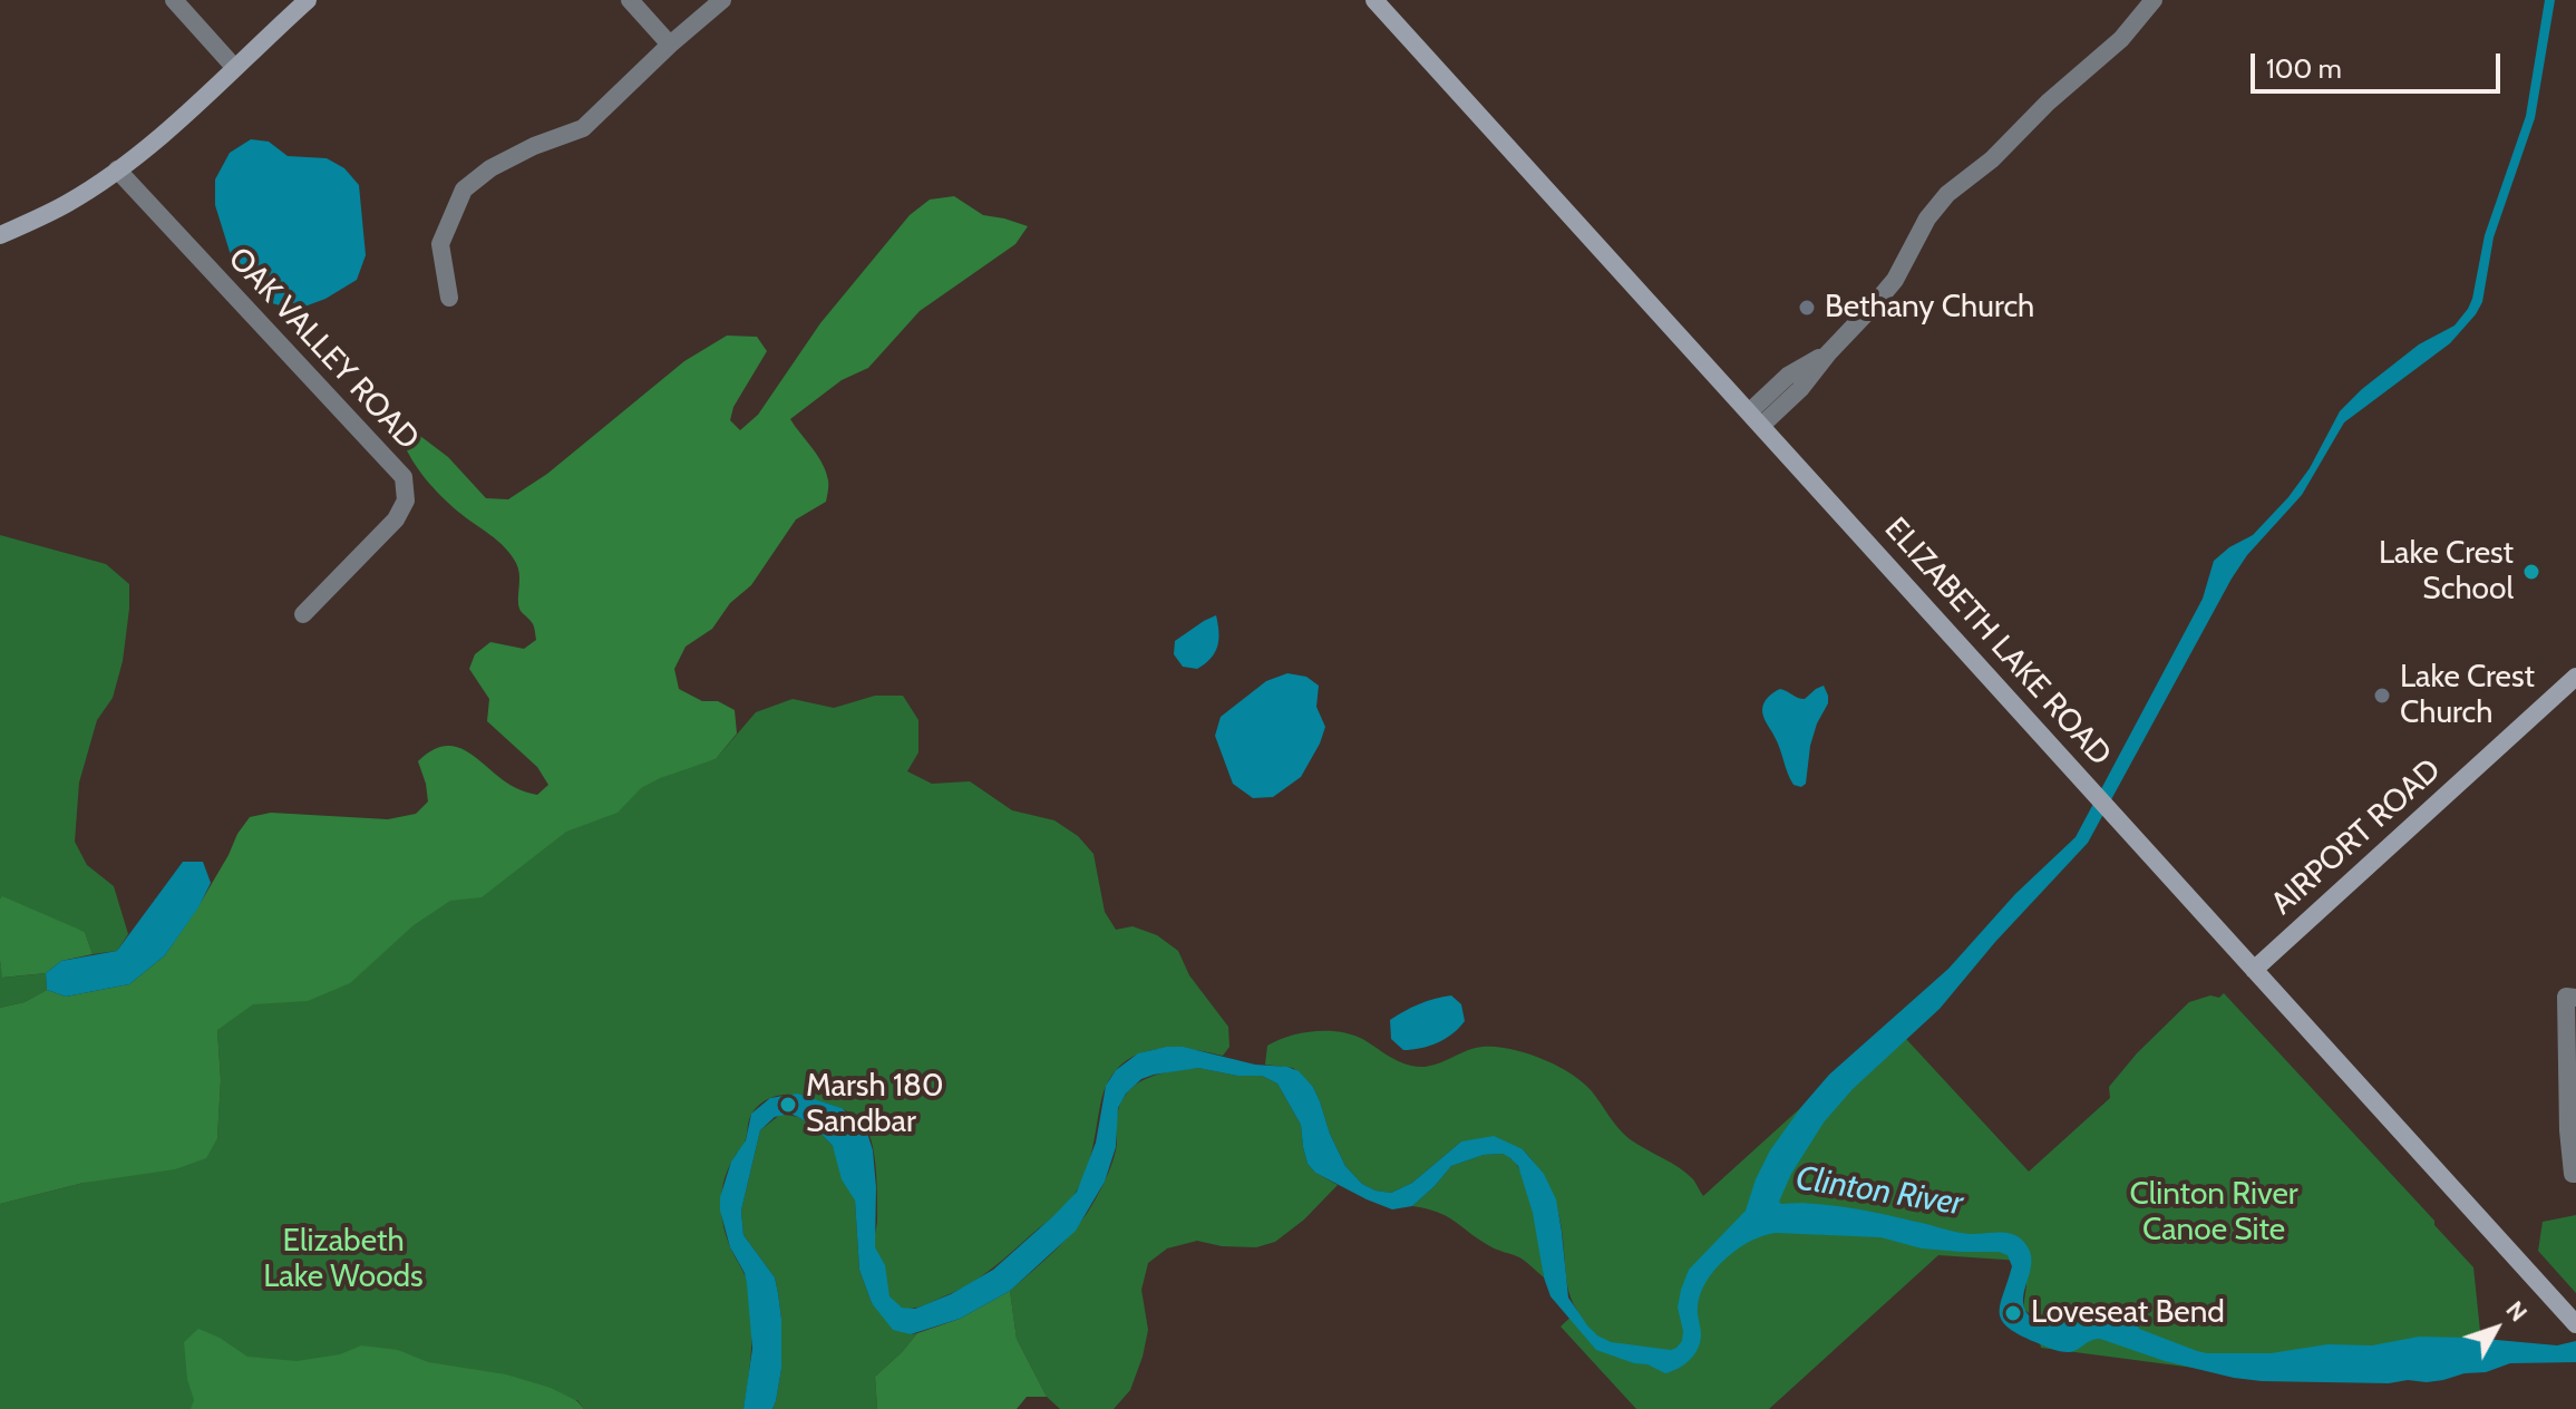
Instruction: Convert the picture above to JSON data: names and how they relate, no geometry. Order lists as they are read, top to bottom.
{
  "streets": {
    "street": ["OAK VALLEY ROAD", "ELIZABETH LAKE ROAD", "AIRPORT ROAD"]
  },
  "crossings": [
    ["ELIZABETH LAKE ROAD", "AIRPORT ROAD"]
  ],
  "water": ["Clinton River"],
  "parks": ["Clinton River Canoe Site", "Elizabeth Lake Woods"],
  "places": [
    "Bethany Church",
    "Lake Crest School",
    "Lake Crest Church",
    "Marsh 180 Sandbar",
    "Loveseat Bend"
  ],
  "scale_bar": "100 m",
  "north": "top right"
}
